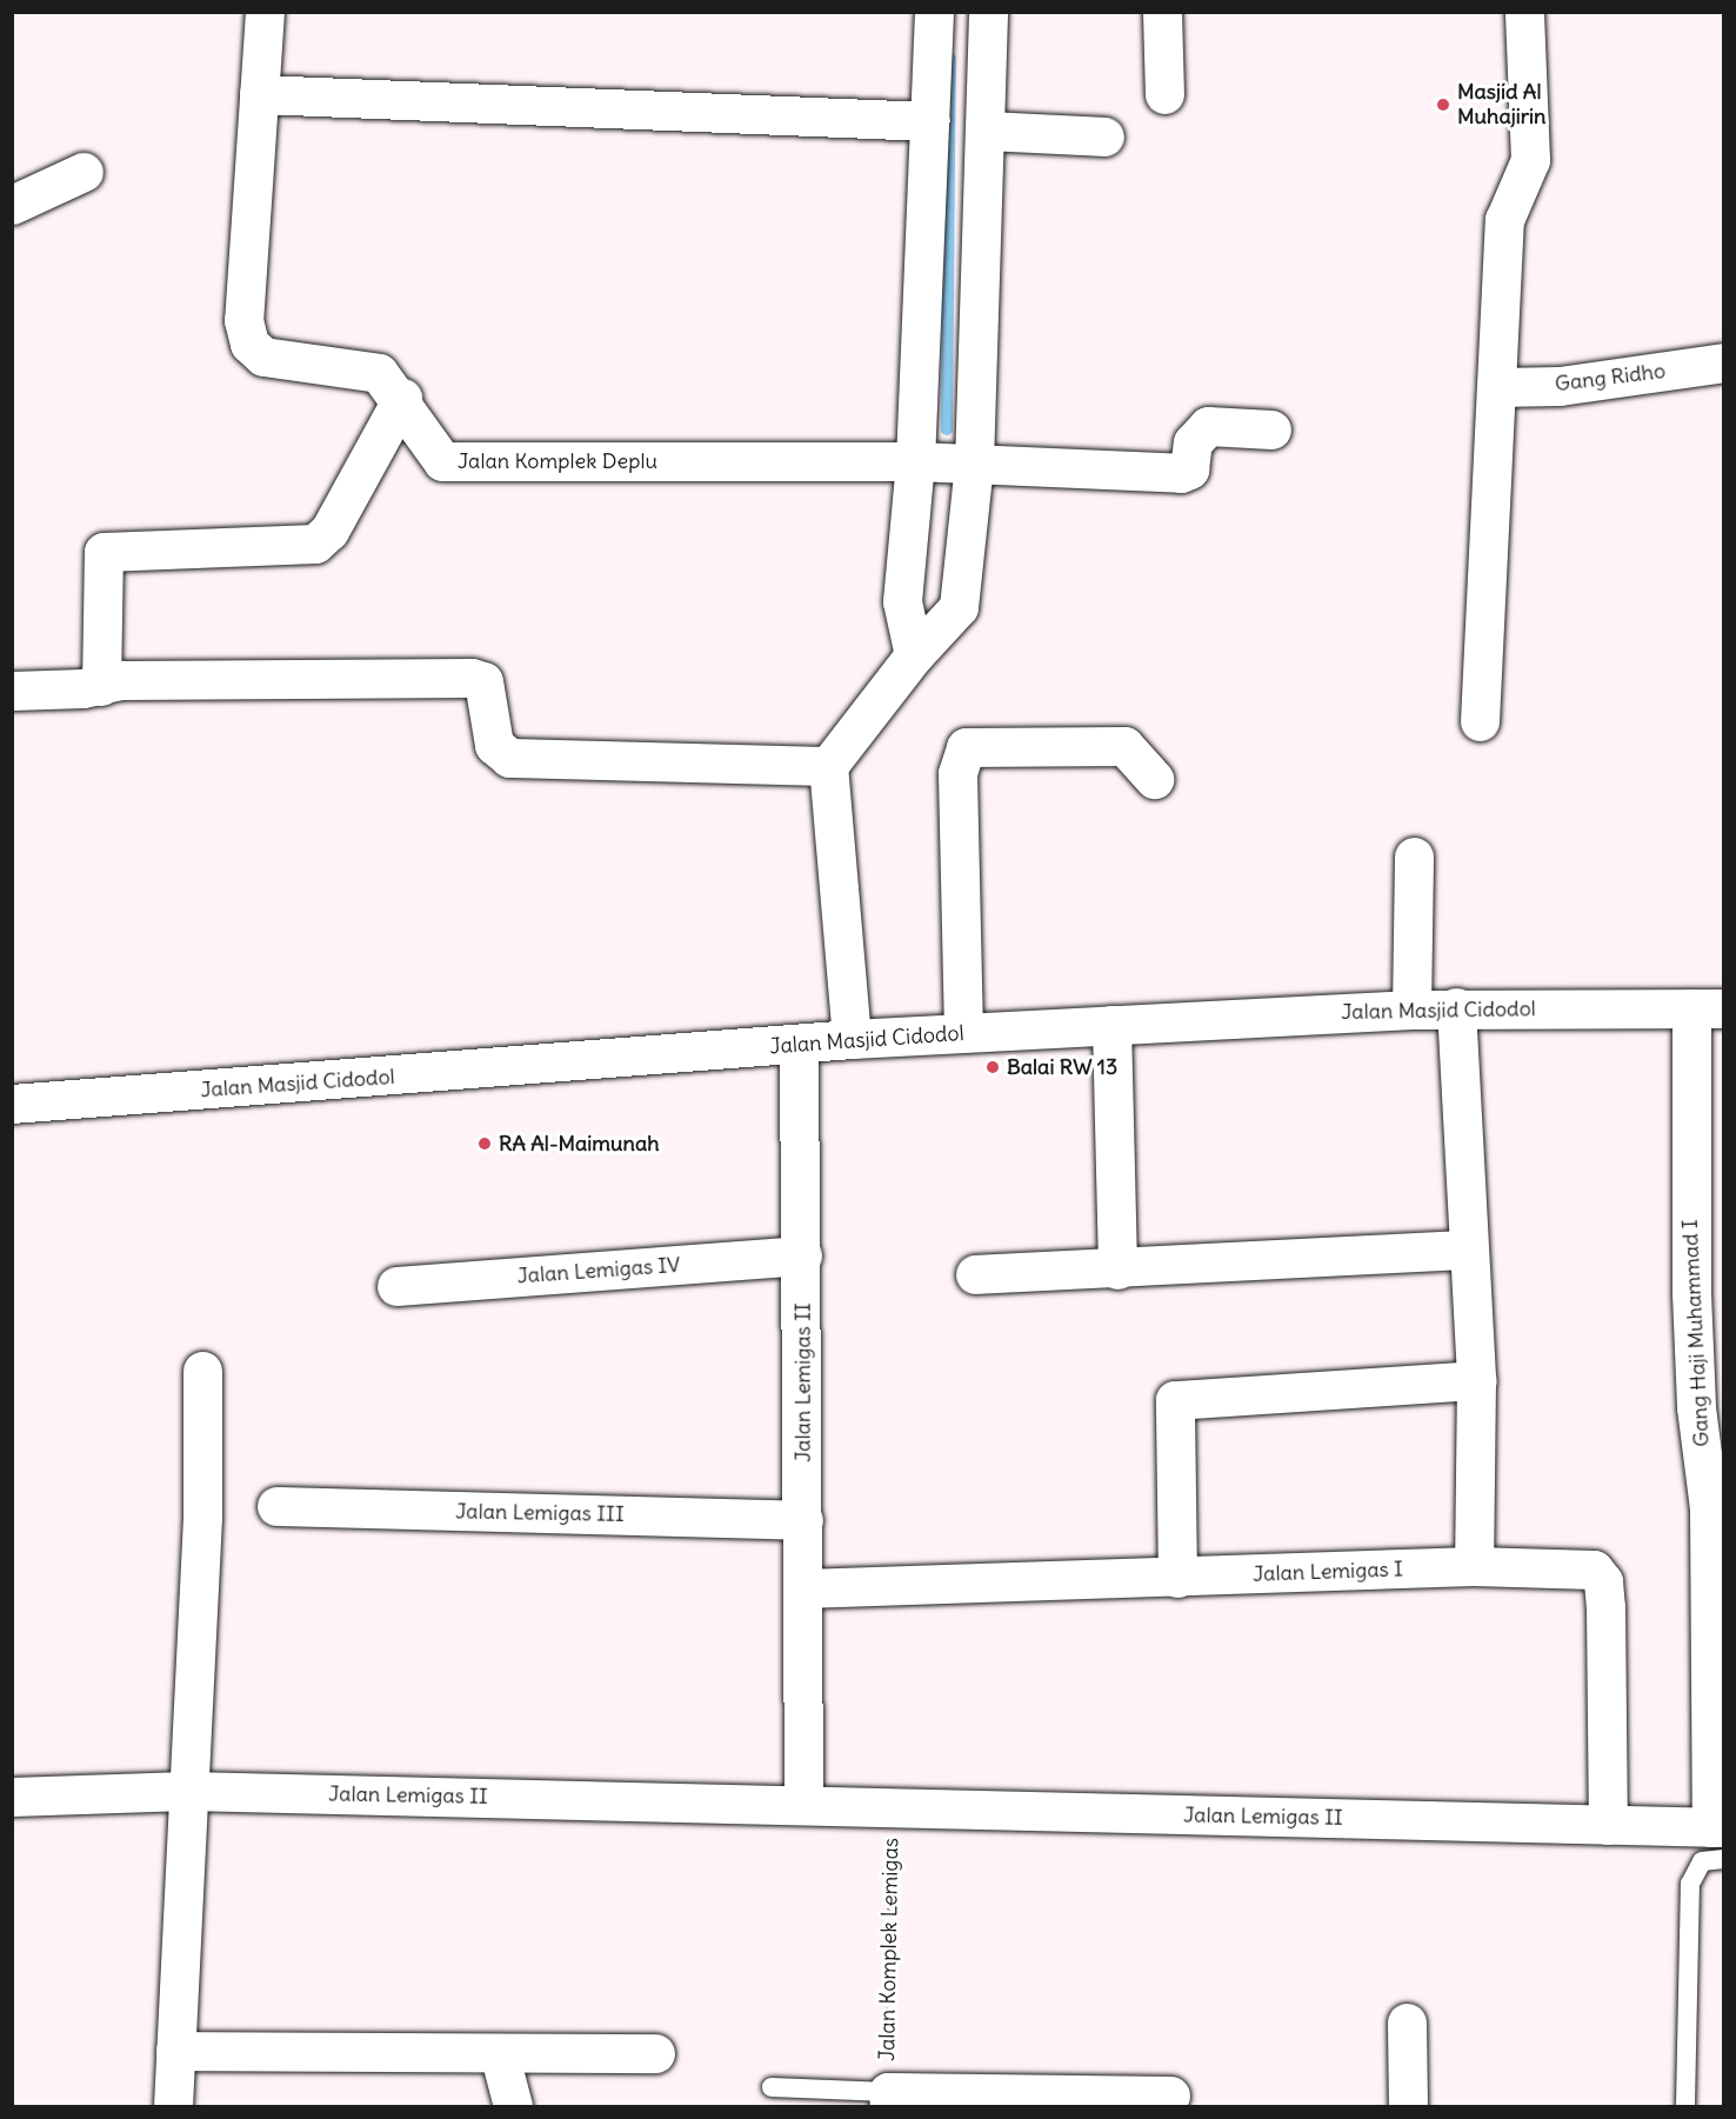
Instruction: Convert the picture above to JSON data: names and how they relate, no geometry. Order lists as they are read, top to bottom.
{
  "streets": {
    "street": [
      "Gang Ridho",
      "Jalan Komplek Deplu",
      "Jalan Masjid Cidodol",
      "Jalan Lemigas IV",
      "Gang Haji Muhammad I",
      "Jalan Lemigas II",
      "Jalan Lemigas III",
      "Jalan Lemigas I",
      "Jalan Komplek Lemigas"
    ]
  },
  "crossings": [
    ["Jalan Masjid Cidodol", "Gang Haji Muhammad I"],
    ["Jalan Masjid Cidodol", "Jalan Lemigas II"],
    ["Jalan Lemigas IV", "Jalan Lemigas II"],
    ["Gang Haji Muhammad I", "Jalan Lemigas II"],
    ["Jalan Lemigas II", "Jalan Lemigas III"],
    ["Jalan Lemigas II", "Jalan Lemigas I"],
    ["Jalan Lemigas II", "Jalan Komplek Lemigas"]
  ],
  "places": ["Masjid Al Muhajirin", "Balai RW 13", "RA Al-Maimunah"]
}
